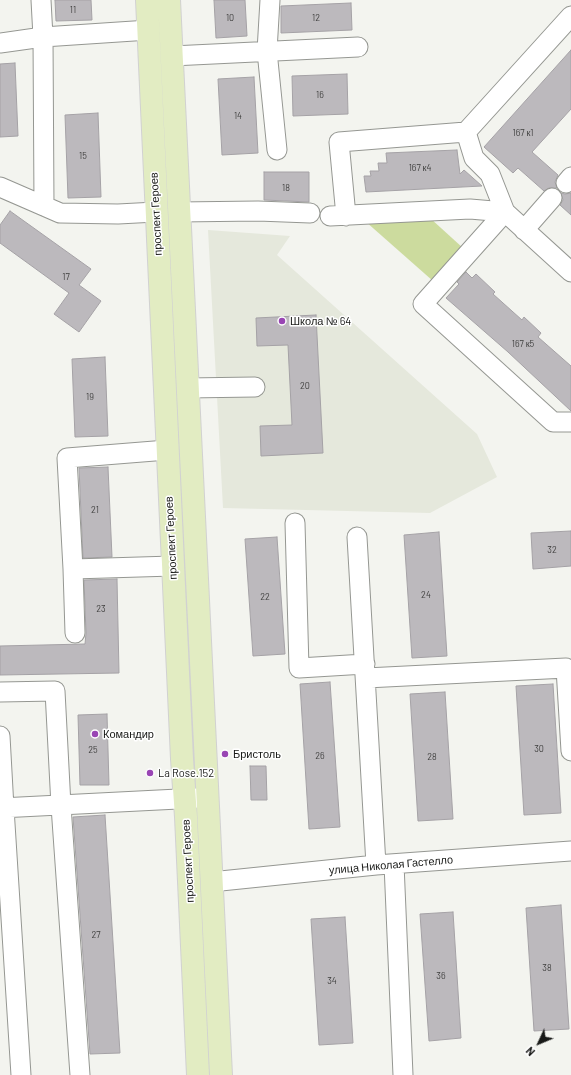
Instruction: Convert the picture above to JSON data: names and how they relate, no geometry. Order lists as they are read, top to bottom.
{
  "streets": {
    "main road": ["проспект Героев"],
    "street": ["улица Николая Гастелло"]
  },
  "crossings": [
    ["проспект Героев", "улица Николая Гастелло"]
  ],
  "places": [
    "Школа № 64",
    "Командир",
    "Бристоль",
    "La Rose.152"
  ],
  "house_numbers": [
    "11",
    "10",
    "12",
    "16",
    "14",
    "167 к1",
    "15",
    "167 к4",
    "18",
    "17",
    "167 к5",
    "20",
    "19",
    "21",
    "32",
    "24",
    "22",
    "23",
    "30",
    "25",
    "26",
    "28",
    "27",
    "38",
    "36",
    "34"
  ],
  "north": "bottom left"
}
